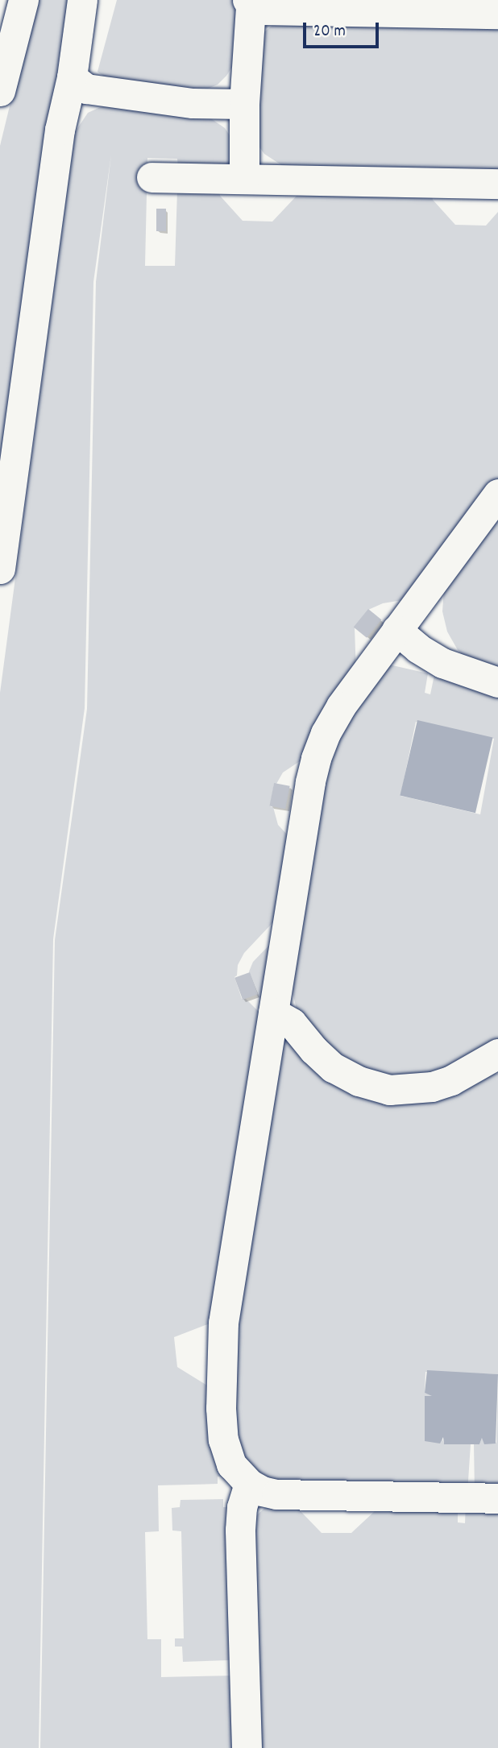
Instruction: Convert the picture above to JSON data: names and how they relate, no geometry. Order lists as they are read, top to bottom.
{
  "scale_bar": "20 m"
}
